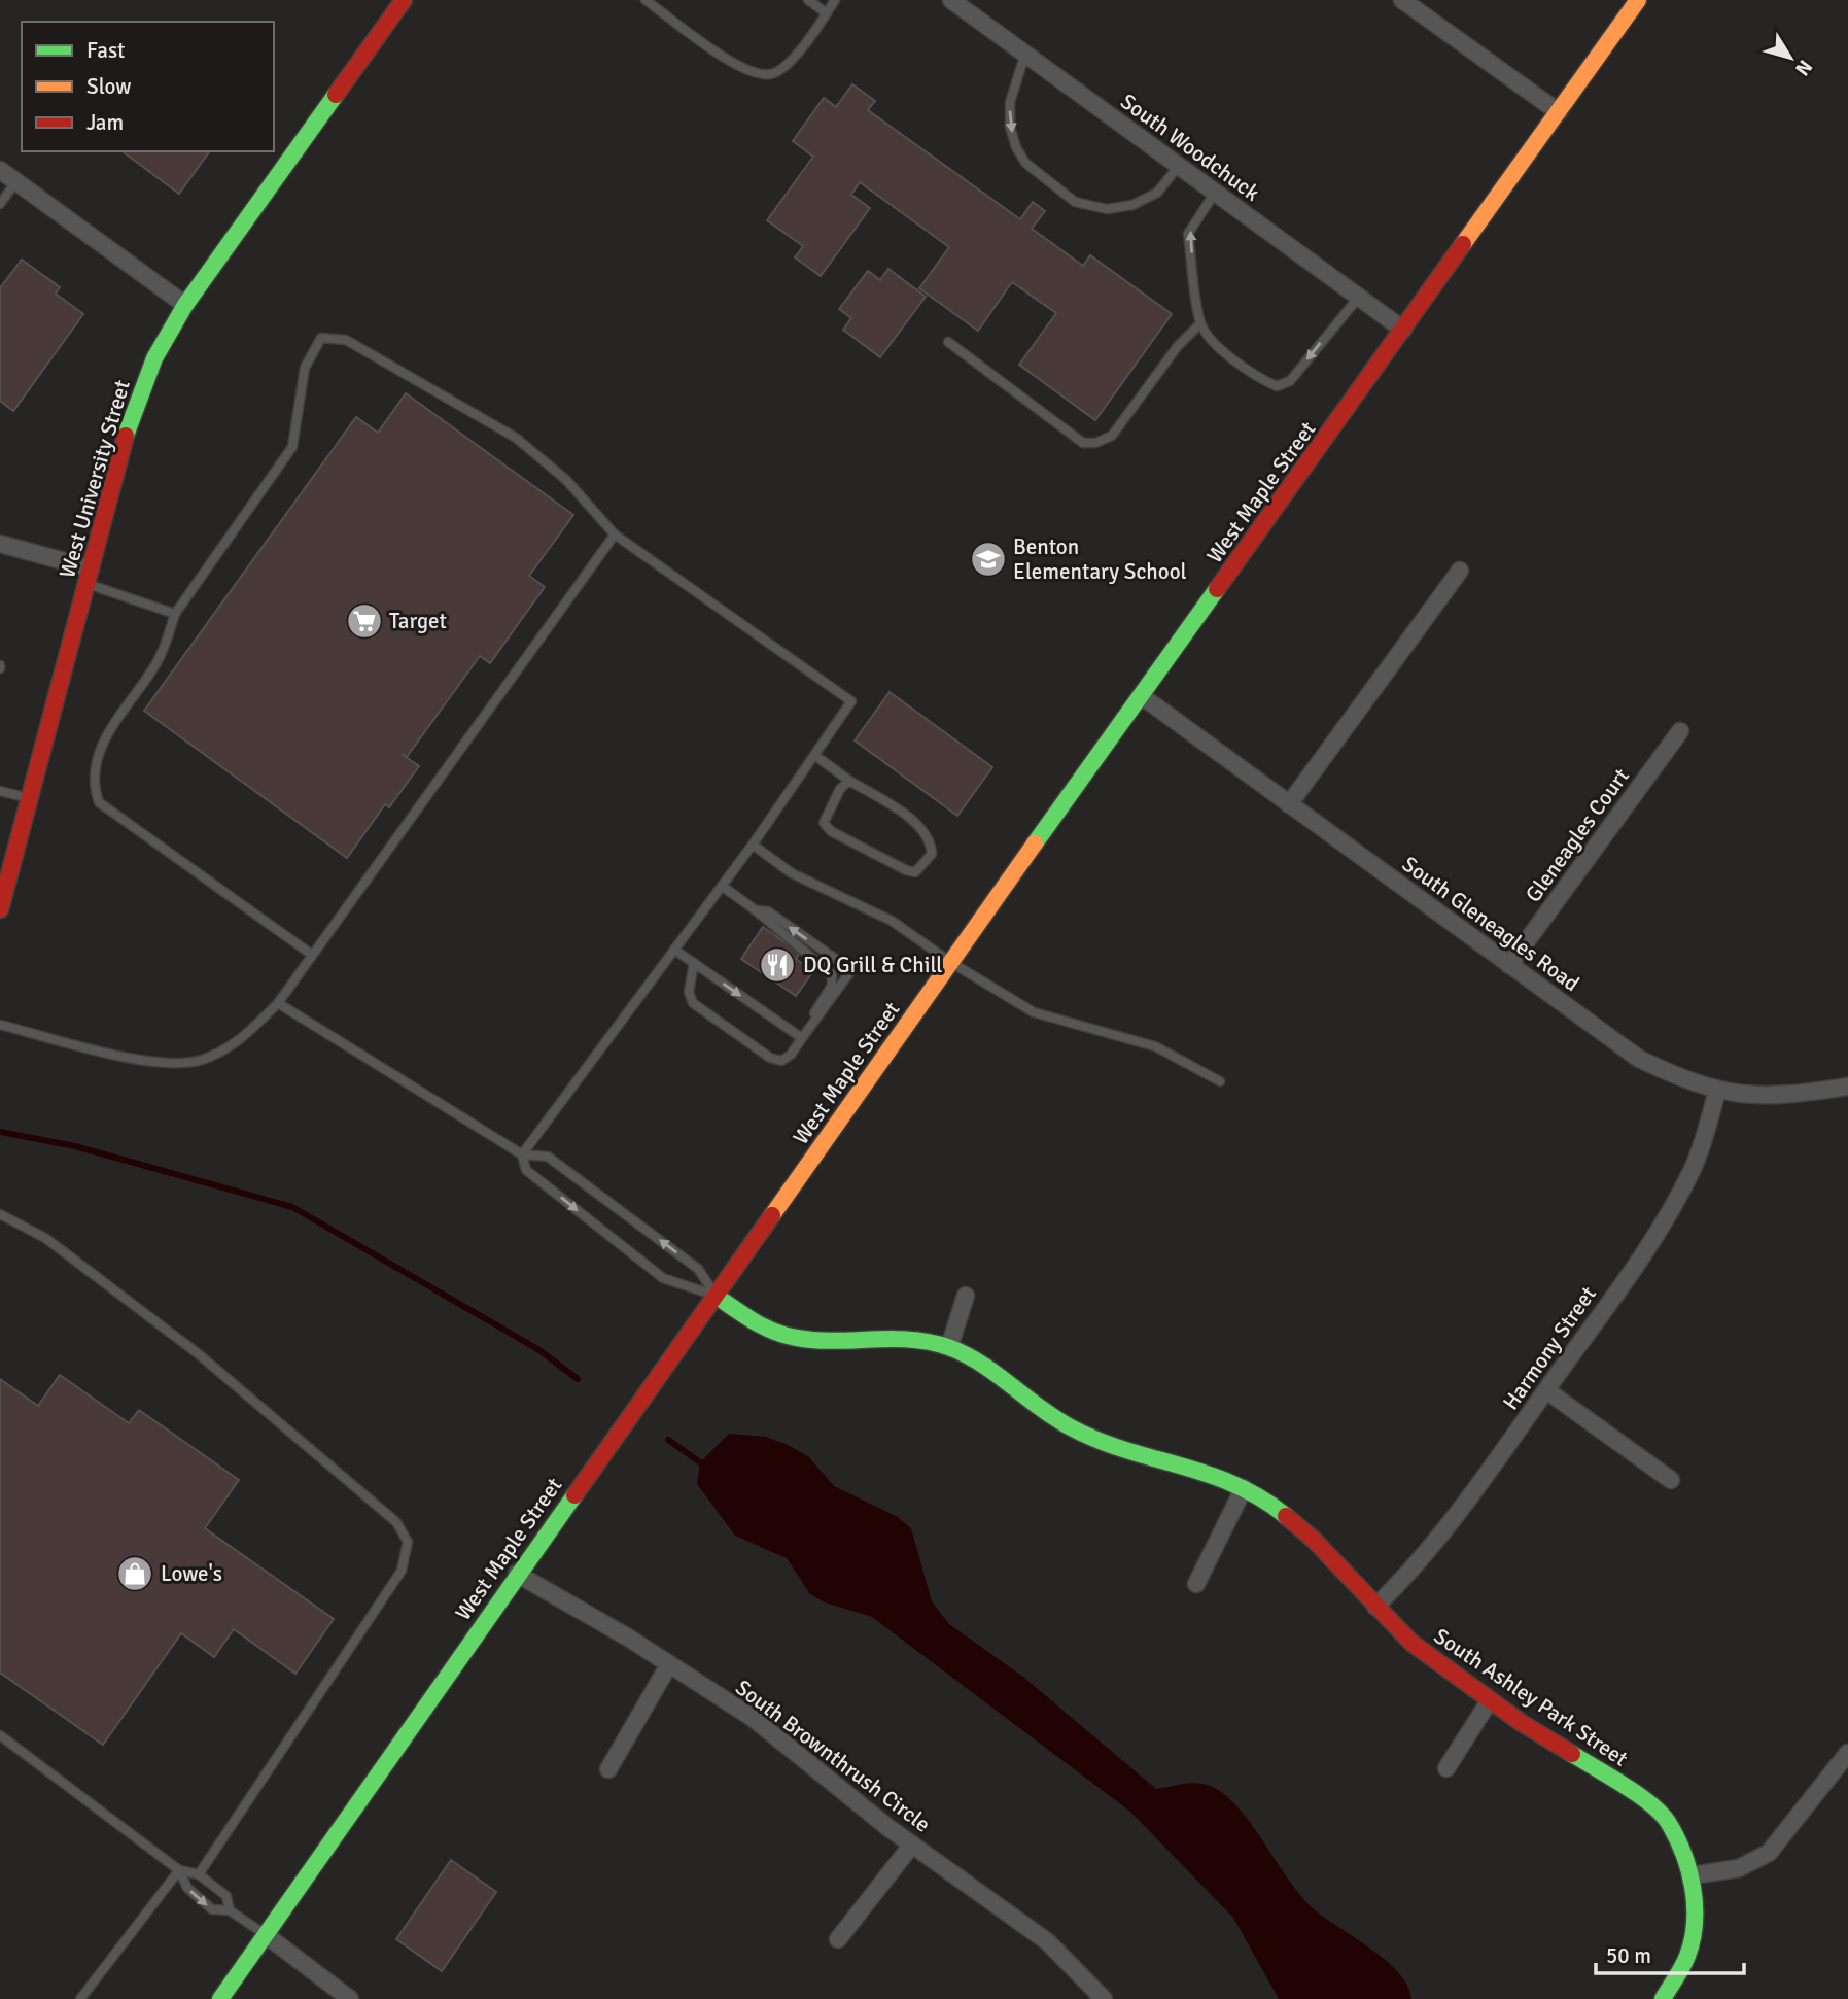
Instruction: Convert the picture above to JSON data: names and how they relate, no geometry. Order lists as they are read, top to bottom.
{
  "streets": {
    "main road": ["West University Street", "West Maple Street", "South Ashley Park Street"],
    "street": [
      "South Woodchuck",
      "Gleneagles Court",
      "South Gleneagles Road",
      "Harmony Street",
      "South Brownthrush Circle"
    ]
  },
  "crossings": [
    ["South Woodchuck", "West Maple Street"],
    ["West Maple Street", "South Gleneagles Road"],
    ["West Maple Street", "South Ashley Park Street"],
    ["West Maple Street", "South Brownthrush Circle"],
    ["Gleneagles Court", "South Gleneagles Road"],
    ["South Gleneagles Road", "Harmony Street"],
    ["Harmony Street", "South Ashley Park Street"]
  ],
  "places": {
    "school or university": ["Benton Elementary School"],
    "supermarket": ["Target"],
    "restaurant": ["DQ Grill & Chill"],
    "shop": ["Lowe's"]
  },
  "legend": ["Fast", "Slow", "Jam"],
  "scale_bar": "50 m",
  "north": "bottom right"
}
